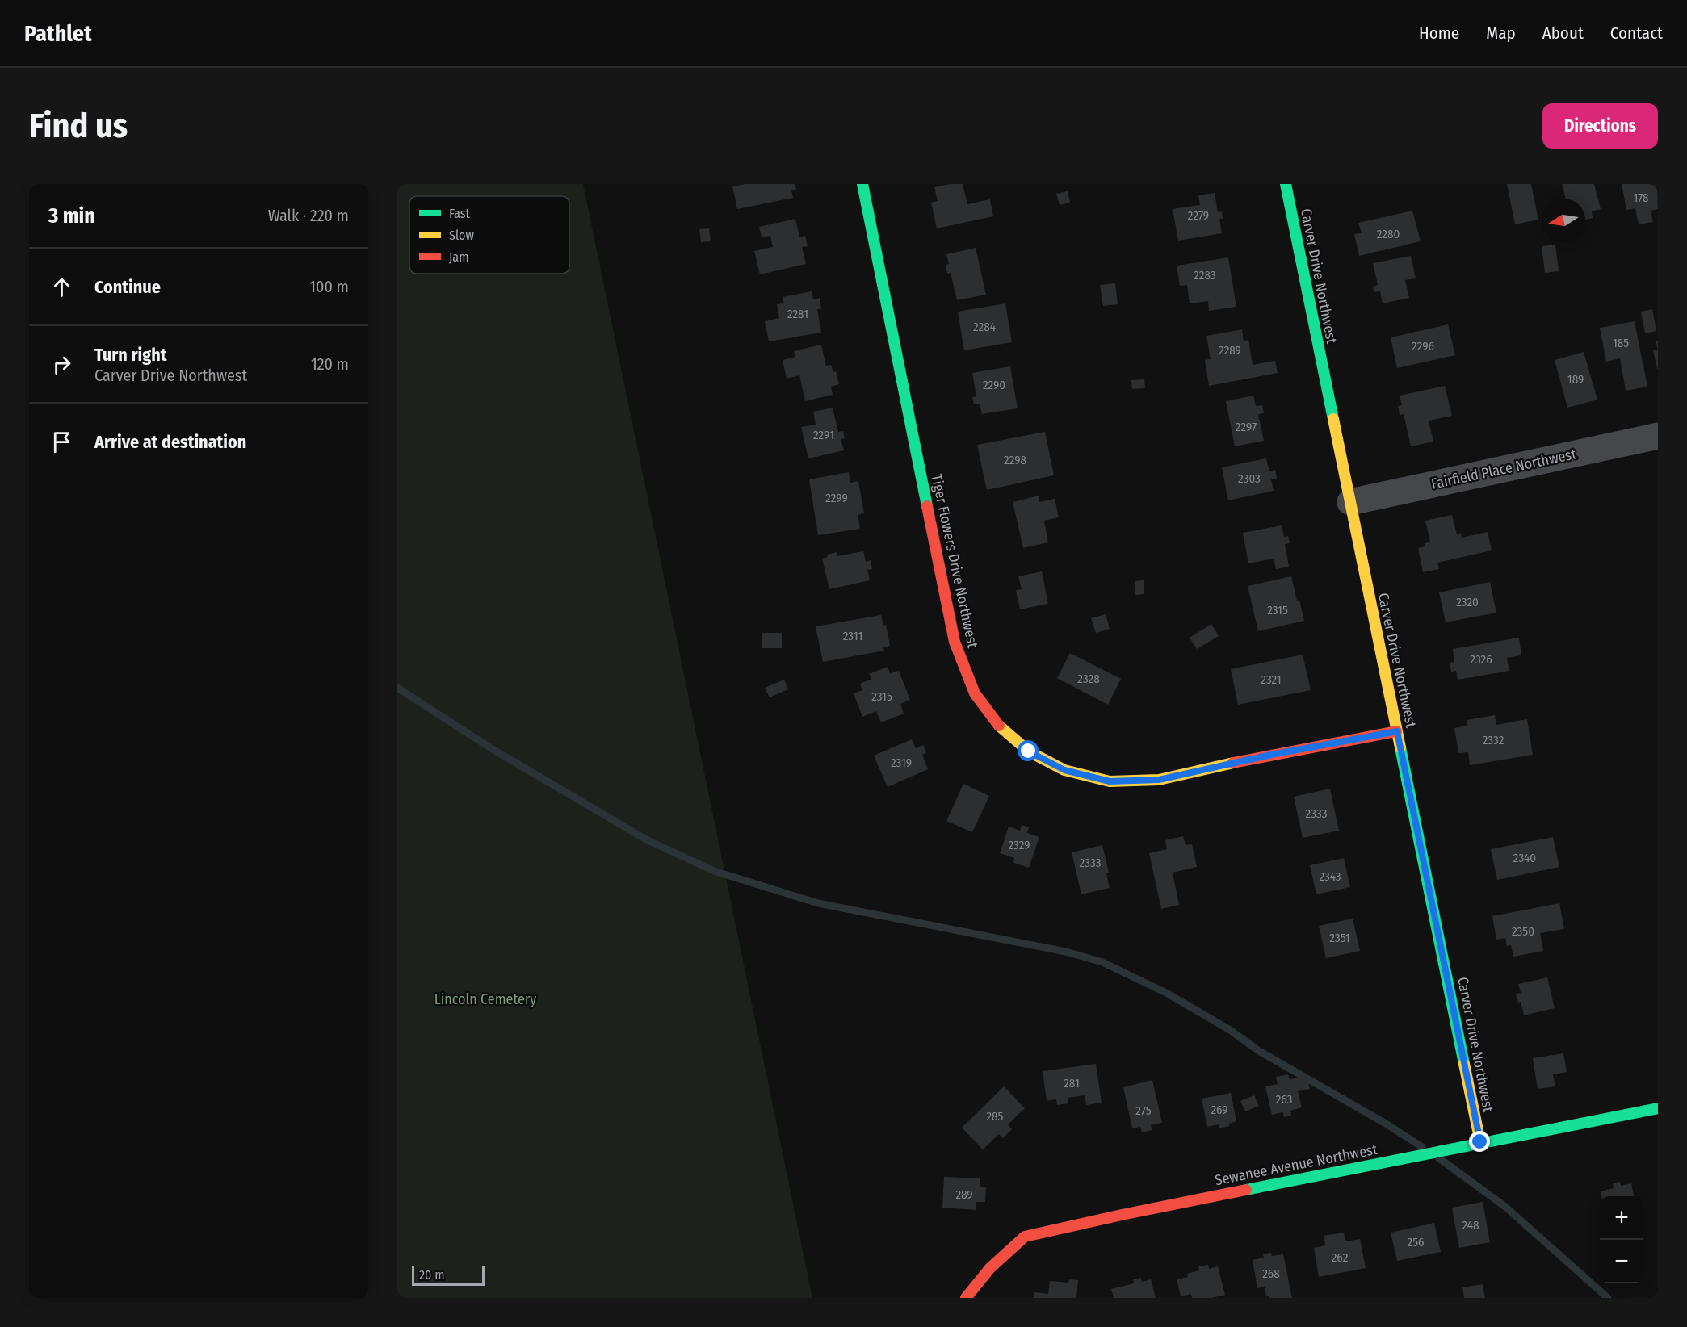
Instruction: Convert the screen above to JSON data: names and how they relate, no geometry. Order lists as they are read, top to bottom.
{
  "streets": {
    "street": [
      "Carver Drive Northwest",
      "Fairfield Place Northwest",
      "Tiger Flowers Drive Northwest",
      "Sewanee Avenue Northwest"
    ]
  },
  "crossings": [
    ["Carver Drive Northwest", "Fairfield Place Northwest"],
    ["Carver Drive Northwest", "Tiger Flowers Drive Northwest"],
    ["Carver Drive Northwest", "Sewanee Avenue Northwest"]
  ],
  "parks": ["Lincoln Cemetery"],
  "house_numbers": [
    "178",
    "2279",
    "2280",
    "2283",
    "2281",
    "2284",
    "185",
    "2296",
    "2289",
    "189",
    "2290",
    "2297",
    "2291",
    "2298",
    "2303",
    "2299",
    "2320",
    "2315",
    "2311",
    "2326",
    "2328",
    "2321",
    "2315",
    "2332",
    "2319",
    "2333",
    "2329",
    "2340",
    "2333",
    "2343",
    "2350",
    "2351",
    "281",
    "263",
    "269",
    "275",
    "285",
    "289",
    "248",
    "256",
    "262",
    "268"
  ],
  "legend": ["Fast", "Slow", "Jam"],
  "scale_bar": "20 m",
  "north": "left",
  "page": {
    "header": "Pathlet",
    "nav": [
      "Home",
      "Map",
      "About",
      "Contact"
    ],
    "buttons": "Directions",
    "title": "Find us",
    "heading": ["3 min", "Walk · 220 m"],
    "list": [
      ["Continue", "100 m"],
      ["Turn right", "Carver Drive Northwest", "120 m"],
      "Arrive at destination"
    ],
    "map_buttons": ["+", "−"],
    "scale": "20 m"
  }
}
